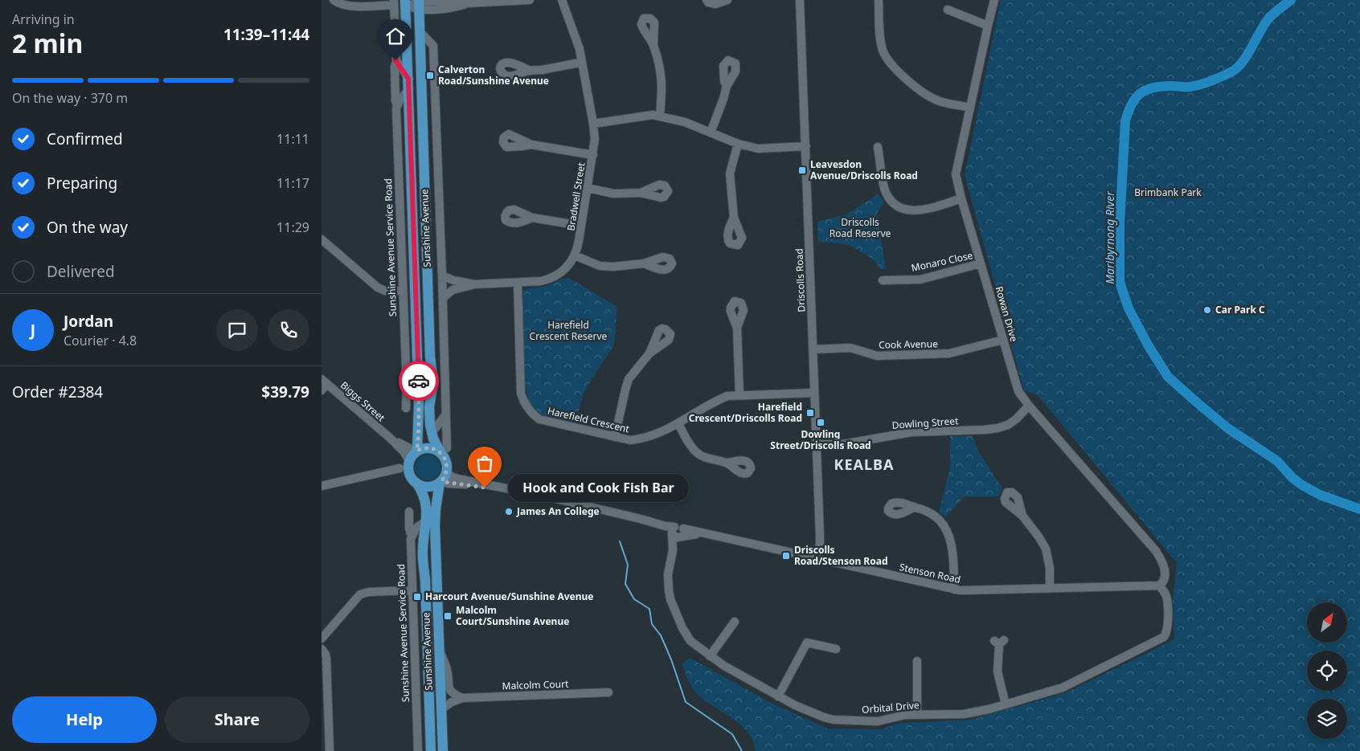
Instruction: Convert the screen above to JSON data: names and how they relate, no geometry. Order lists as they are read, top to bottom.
{
  "streets": {
    "main road": ["Sunshine Avenue"],
    "street": [
      "Bradwell Street",
      "Sunshine Avenue Service Road",
      "Monaro Close",
      "Driscolls Road",
      "Rowan Drive",
      "Cook Avenue",
      "Biggs Street",
      "Harefield Crescent",
      "Dowling Street",
      "Stenson Road",
      "Malcolm Court",
      "Orbital Drive"
    ]
  },
  "crossings": [
    ["Bradwell Street", "Harefield Crescent"],
    ["Sunshine Avenue", "Biggs Street"],
    ["Sunshine Avenue", "Stenson Road"],
    ["Sunshine Avenue", "Malcolm Court"],
    ["Monaro Close", "Rowan Drive"],
    ["Driscolls Road", "Cook Avenue"],
    ["Driscolls Road", "Harefield Crescent"],
    ["Driscolls Road", "Dowling Street"],
    ["Driscolls Road", "Stenson Road"],
    ["Rowan Drive", "Cook Avenue"],
    ["Rowan Drive", "Dowling Street"],
    ["Rowan Drive", "Stenson Road"],
    ["Rowan Drive", "Orbital Drive"],
    ["Biggs Street", "Stenson Road"],
    ["Stenson Road", "Orbital Drive"]
  ],
  "districts": ["KEALBA"],
  "water": ["Maribyrnong River"],
  "parks": ["Brimbank Park", "Driscolls Road Reserve", "Harefield Crescent Reserve"],
  "places": {
    "transit": [
      "Calverton Road/Sunshine Avenue",
      "Leavesdon Avenue/Driscolls Road",
      "Harefield Crescent/Driscolls Road",
      "Dowling Street/Driscolls Road",
      "Driscolls Road/Stenson Road",
      "Harcourt Avenue/Sunshine Avenue",
      "Malcolm Court/Sunshine Avenue"
    ],
    "other": ["Car Park C", "Hook and Cook Fish Bar", "James An College"]
  },
  "north": "top right",
  "page": {
    "heading": ["2 min", "Arriving in", "11:39–11:44"],
    "panel": [
      "Jordan",
      "Courier · 4.8",
      "Order #2384",
      "$39.79"
    ],
    "bar": "On the way · 370 m",
    "list": [
      ["Confirmed", "11:11"],
      ["Preparing", "11:17"],
      ["On the way", "11:29"],
      "Delivered"
    ],
    "round": "J",
    "bubble": "Hook and Cook Fish Bar",
    "buttons": ["Help", "Share"]
  }
}
